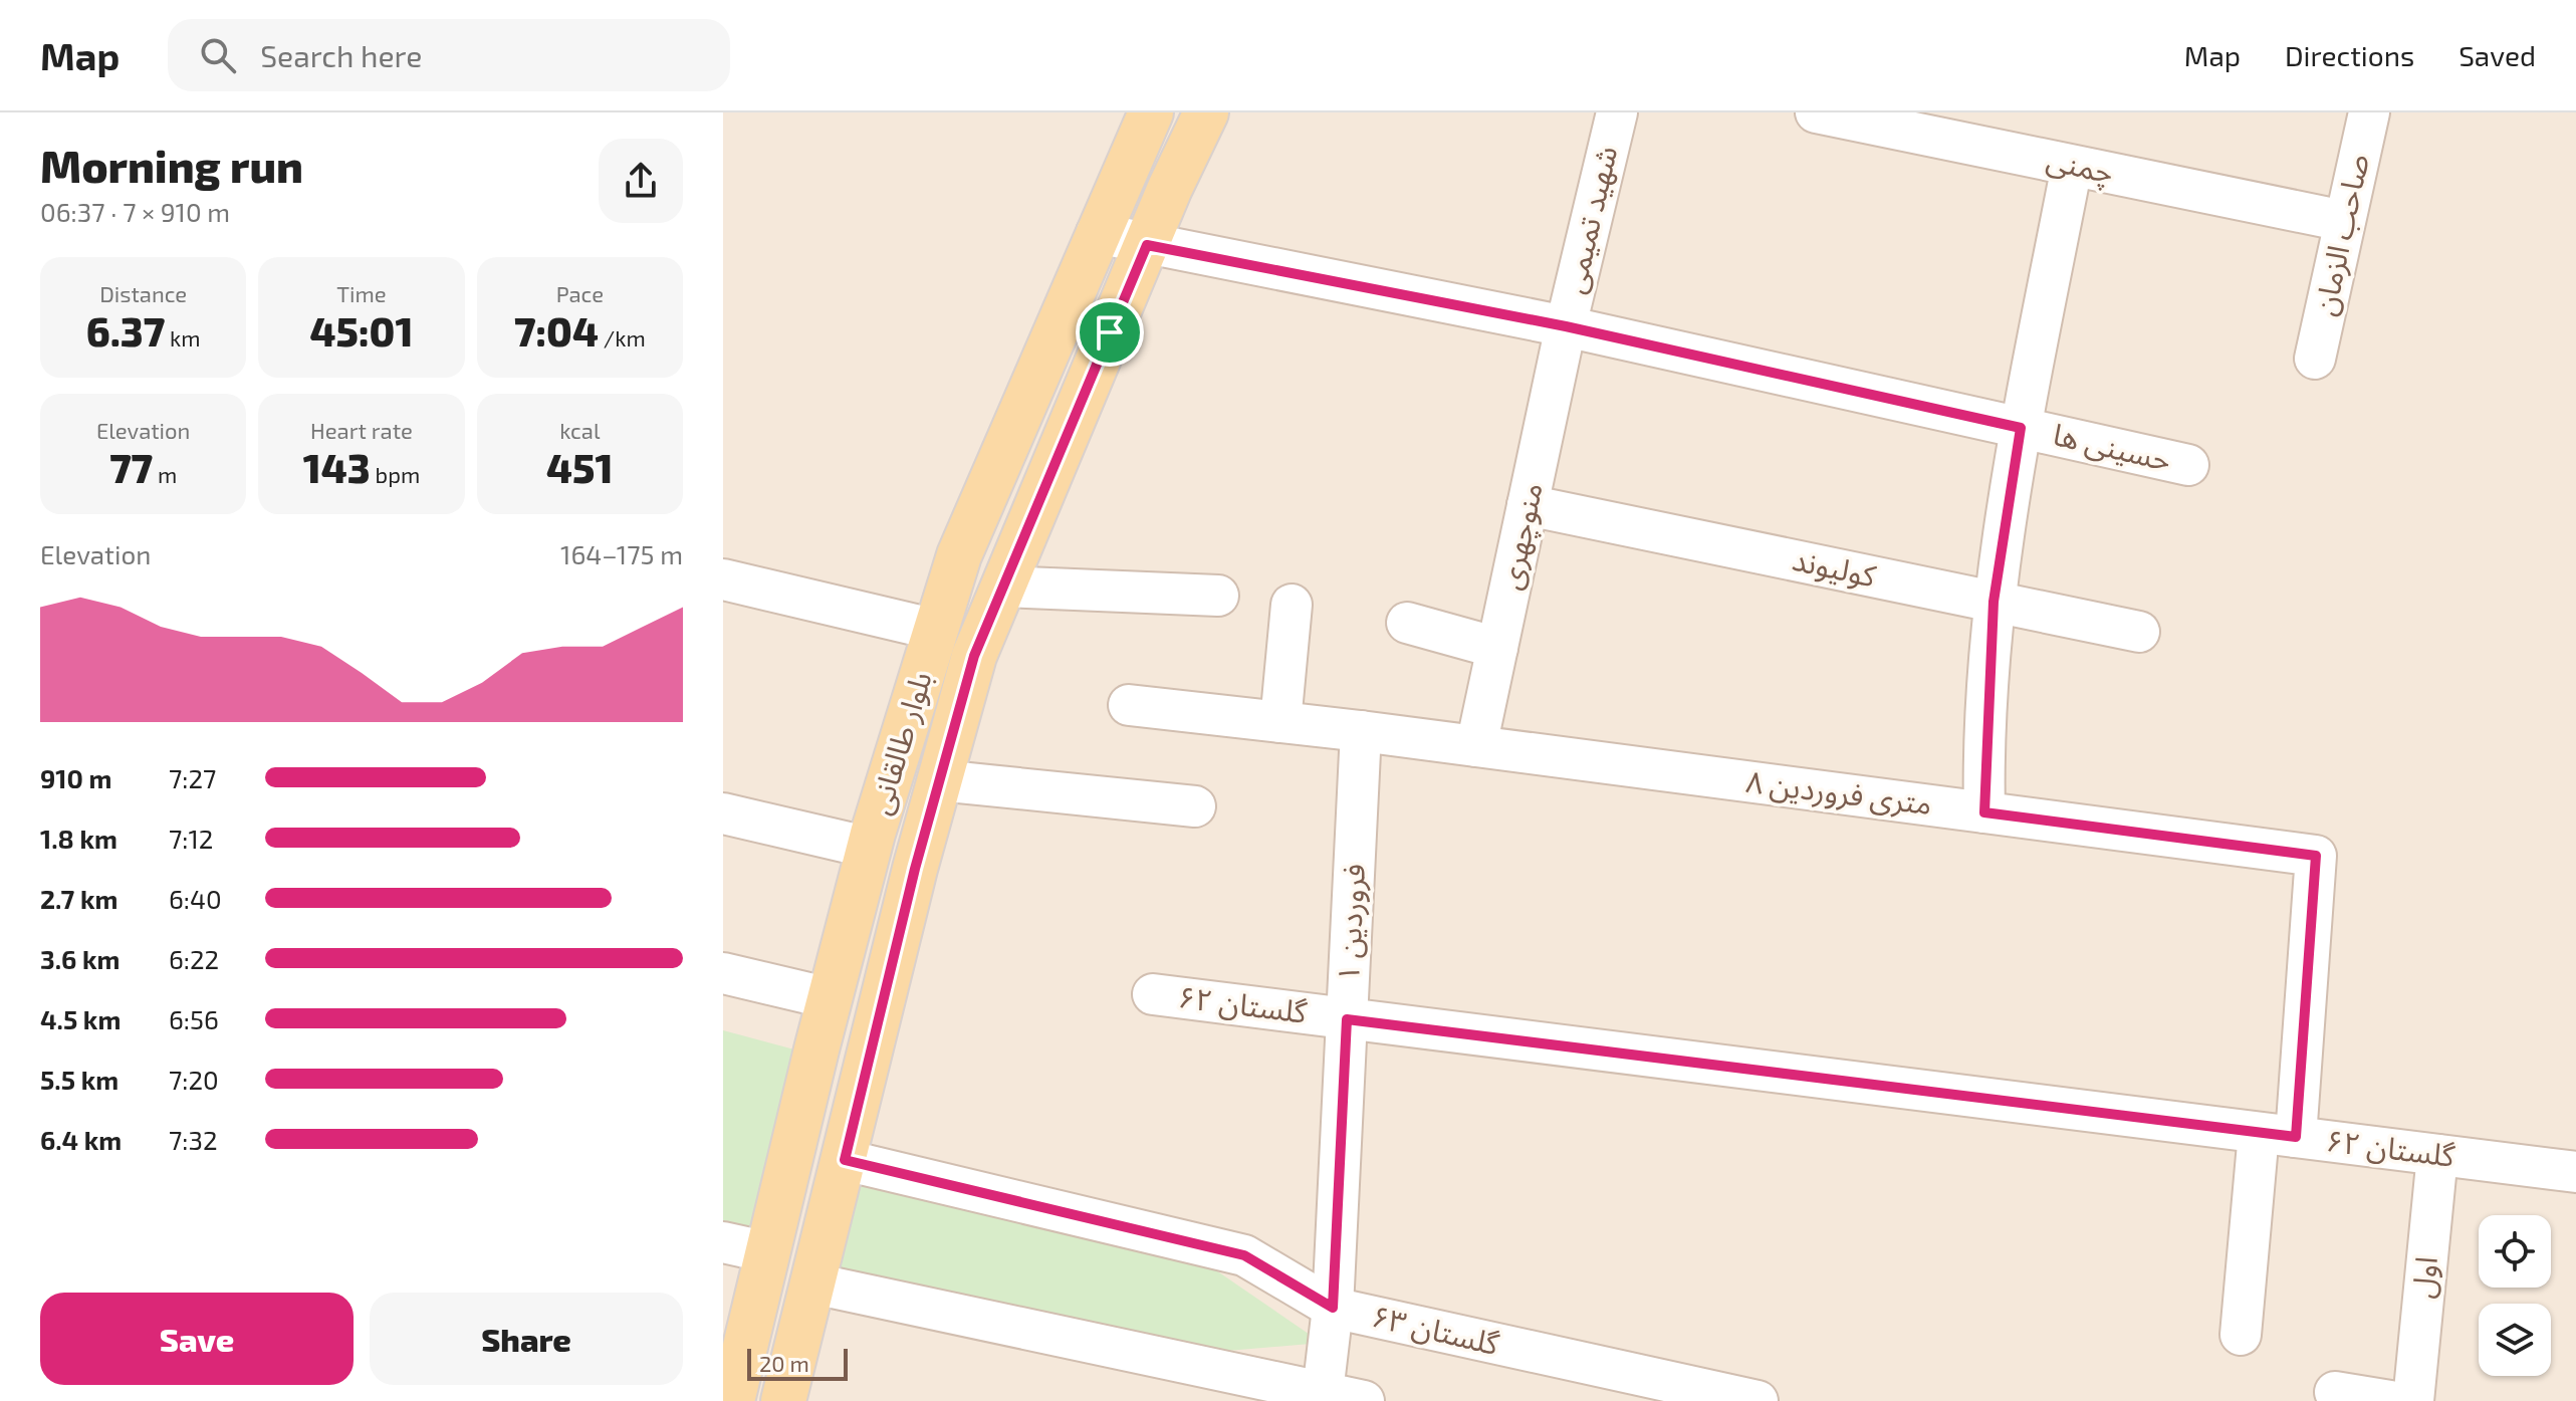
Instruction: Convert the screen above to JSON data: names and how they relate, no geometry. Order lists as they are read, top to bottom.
{
  "streets": {
    "main road": ["بلوار طالقانی"],
    "street": [
      "چمنی",
      "شهید تمیمی",
      "صاحب الزمان",
      "حسینی ها",
      "منوچهری",
      "کولیوند",
      "۸ متری فروردین",
      "فروردین ۱",
      "گلستان ۶۲",
      "اول",
      "گلستان ۶۳"
    ]
  },
  "crossings": [
    ["چمنی", "صاحب الزمان"],
    ["شهید تمیمی", "حسینی ها"],
    ["شهید تمیمی", "منوچهری"],
    ["حسینی ها", "منوچهری"],
    ["حسینی ها", "بلوار طالقانی"],
    ["منوچهری", "کولیوند"],
    ["منوچهری", "۸ متری فروردین"],
    ["بلوار طالقانی", "گلستان ۶۳"],
    ["۸ متری فروردین", "فروردین ۱"],
    ["۸ متری فروردین", "گلستان ۶۲"],
    ["فروردین ۱", "گلستان ۶۲"],
    ["فروردین ۱", "گلستان ۶۳"],
    ["گلستان ۶۲", "اول"]
  ],
  "scale_bar": "20 m",
  "page": {
    "header": "Map",
    "search": "Search here",
    "nav": ["Map", "Directions", "Saved"],
    "heading": ["Morning run", "06:37 · 7 × 910 m"],
    "stats": [
      ["Distance", "6.37 km"],
      ["Time", "45:01"],
      ["Pace", "7:04 /km"],
      ["Elevation", "77 m"],
      ["Heart rate", "143 bpm"],
      ["kcal", "451"]
    ],
    "chart": ["Elevation", "164–175 m"],
    "list": [
      {
        "name": "910 m",
        "note": "7:27"
      },
      {
        "name": "1.8 km",
        "note": "7:12"
      },
      {
        "name": "2.7 km",
        "note": "6:40"
      },
      {
        "name": "3.6 km",
        "note": "6:22"
      },
      {
        "name": "4.5 km",
        "note": "6:56"
      },
      {
        "name": "5.5 km",
        "note": "7:20"
      },
      {
        "name": "6.4 km",
        "note": "7:32"
      }
    ],
    "buttons": ["Save", "Share"],
    "scale": "20 m"
  }
}
